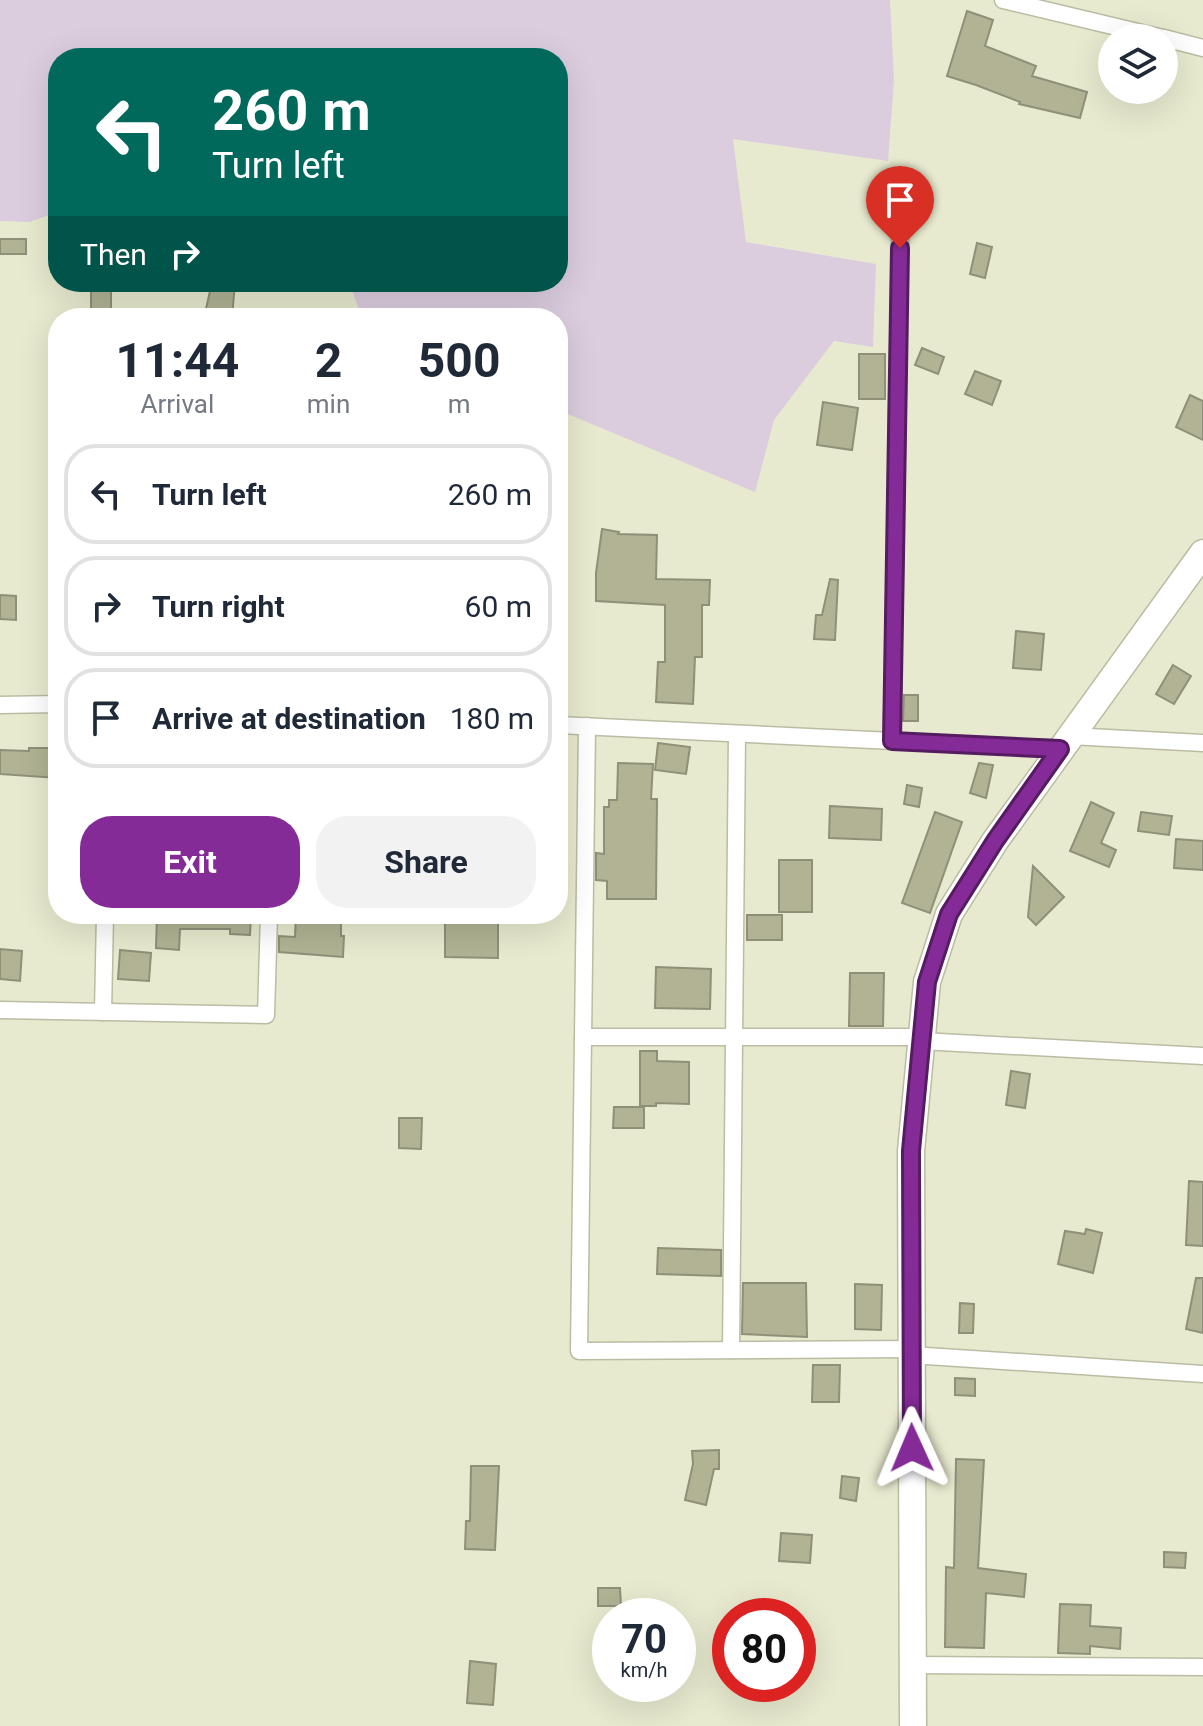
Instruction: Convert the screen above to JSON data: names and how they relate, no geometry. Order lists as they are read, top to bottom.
{
  "page": {
    "turn": ["260 m", "Turn left"],
    "then": "Then",
    "eta": [
      "11:44",
      "Arrival",
      "2",
      "min",
      "500",
      "m"
    ],
    "list": [
      {
        "name": "Turn left",
        "value": "260 m"
      },
      {
        "name": "Turn right",
        "value": "60 m"
      },
      {
        "name": "Arrive at destination",
        "value": "180 m"
      }
    ],
    "buttons": ["Exit", "Share"],
    "speed": "70 km/h",
    "limit": "80"
  }
}
